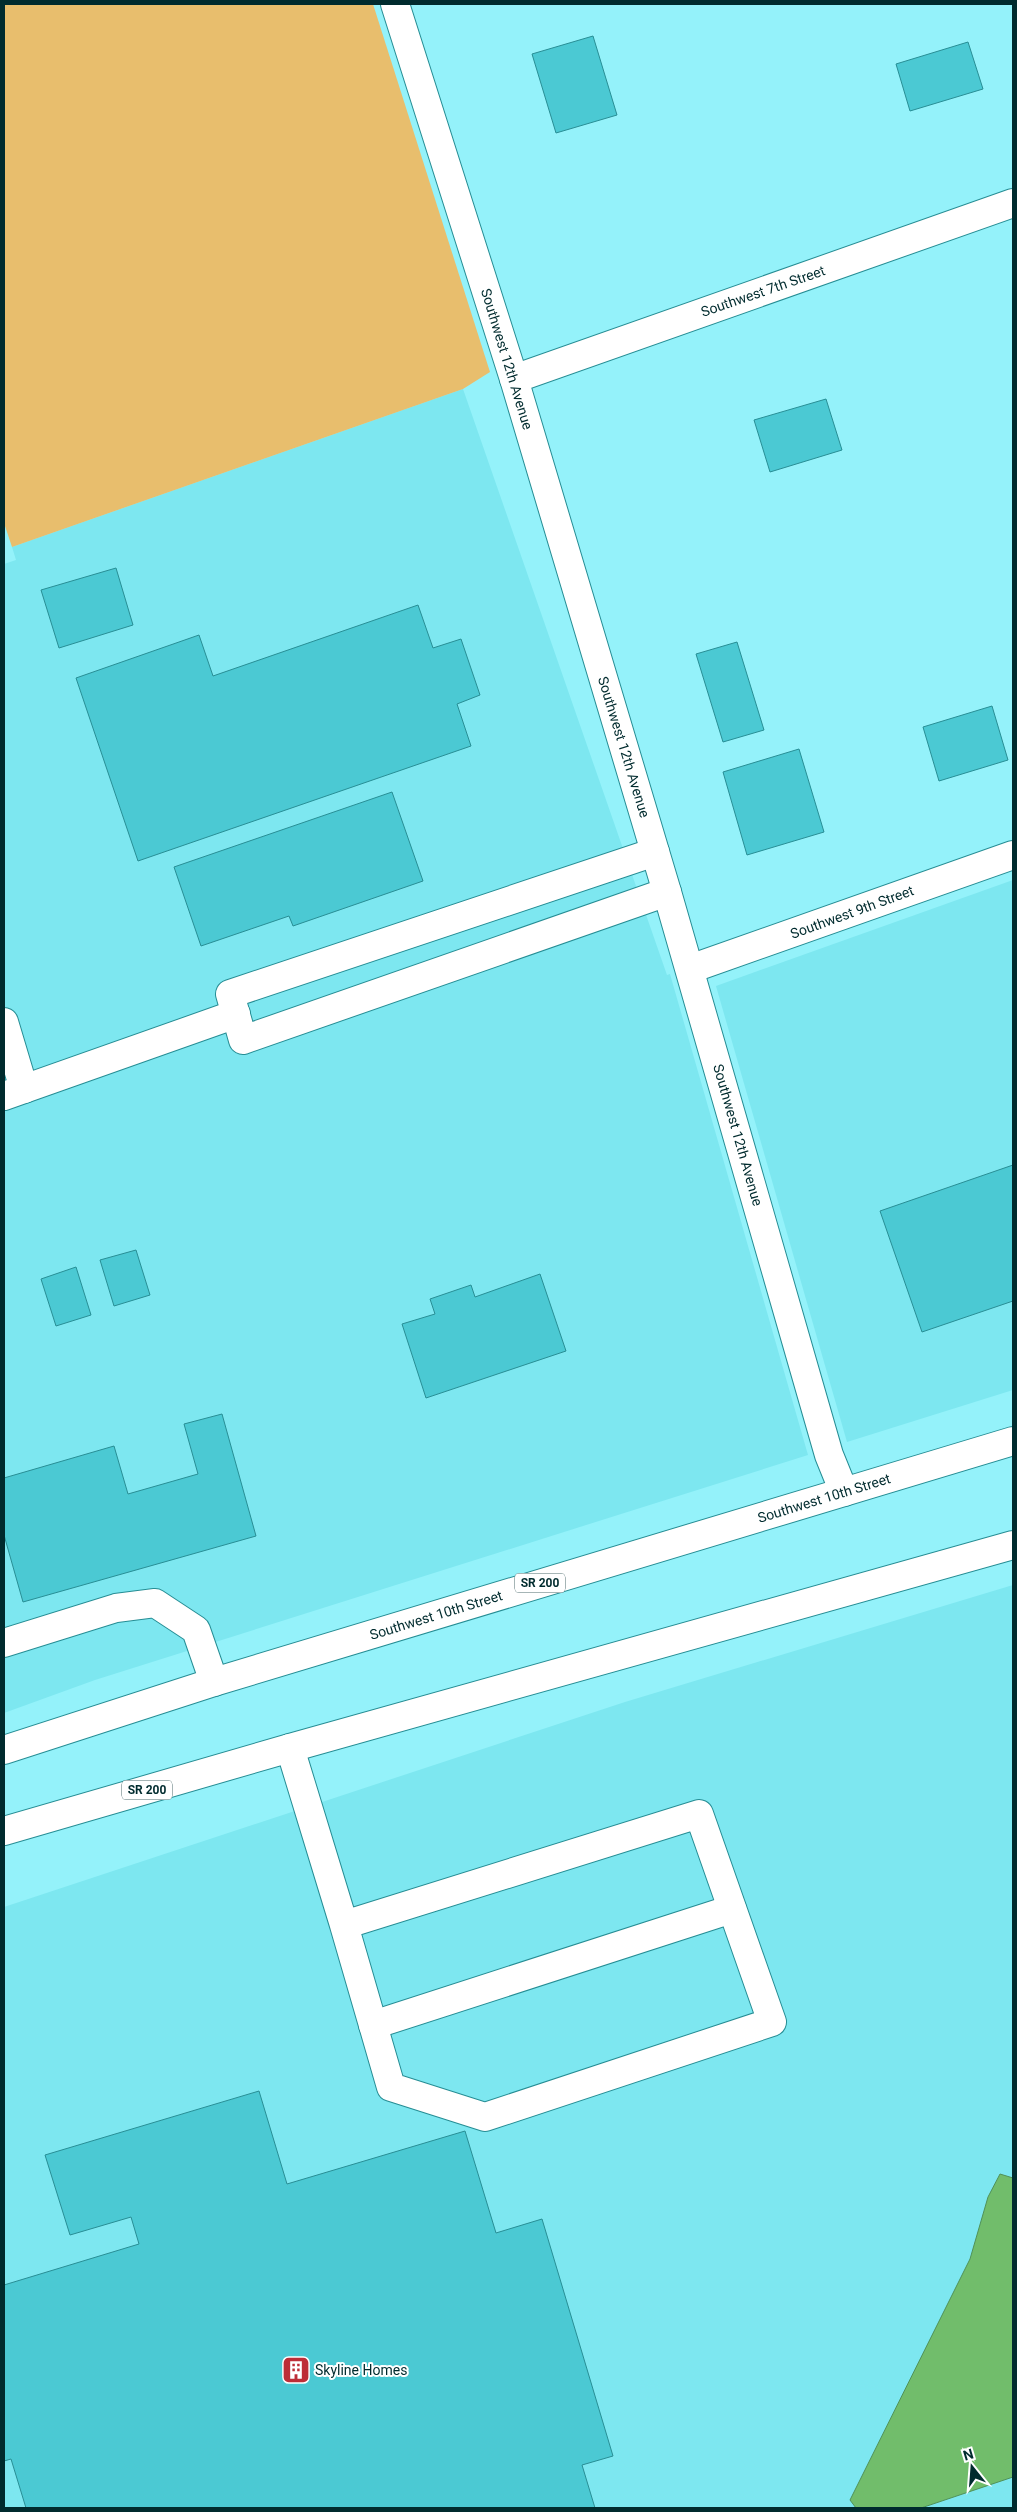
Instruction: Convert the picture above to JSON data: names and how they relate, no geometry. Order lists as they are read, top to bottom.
{
  "streets": {
    "street": [
      "Southwest 7th Street",
      "Southwest 12th Avenue",
      "Southwest 9th Street",
      "Southwest 10th Street",
      "SR 200"
    ]
  },
  "crossings": [
    ["Southwest 7th Street", "Southwest 12th Avenue"],
    ["Southwest 12th Avenue", "Southwest 9th Street"],
    ["Southwest 12th Avenue", "Southwest 10th Street"]
  ],
  "places": {
    "building": ["Skyline Homes"]
  },
  "north": "top"
}
